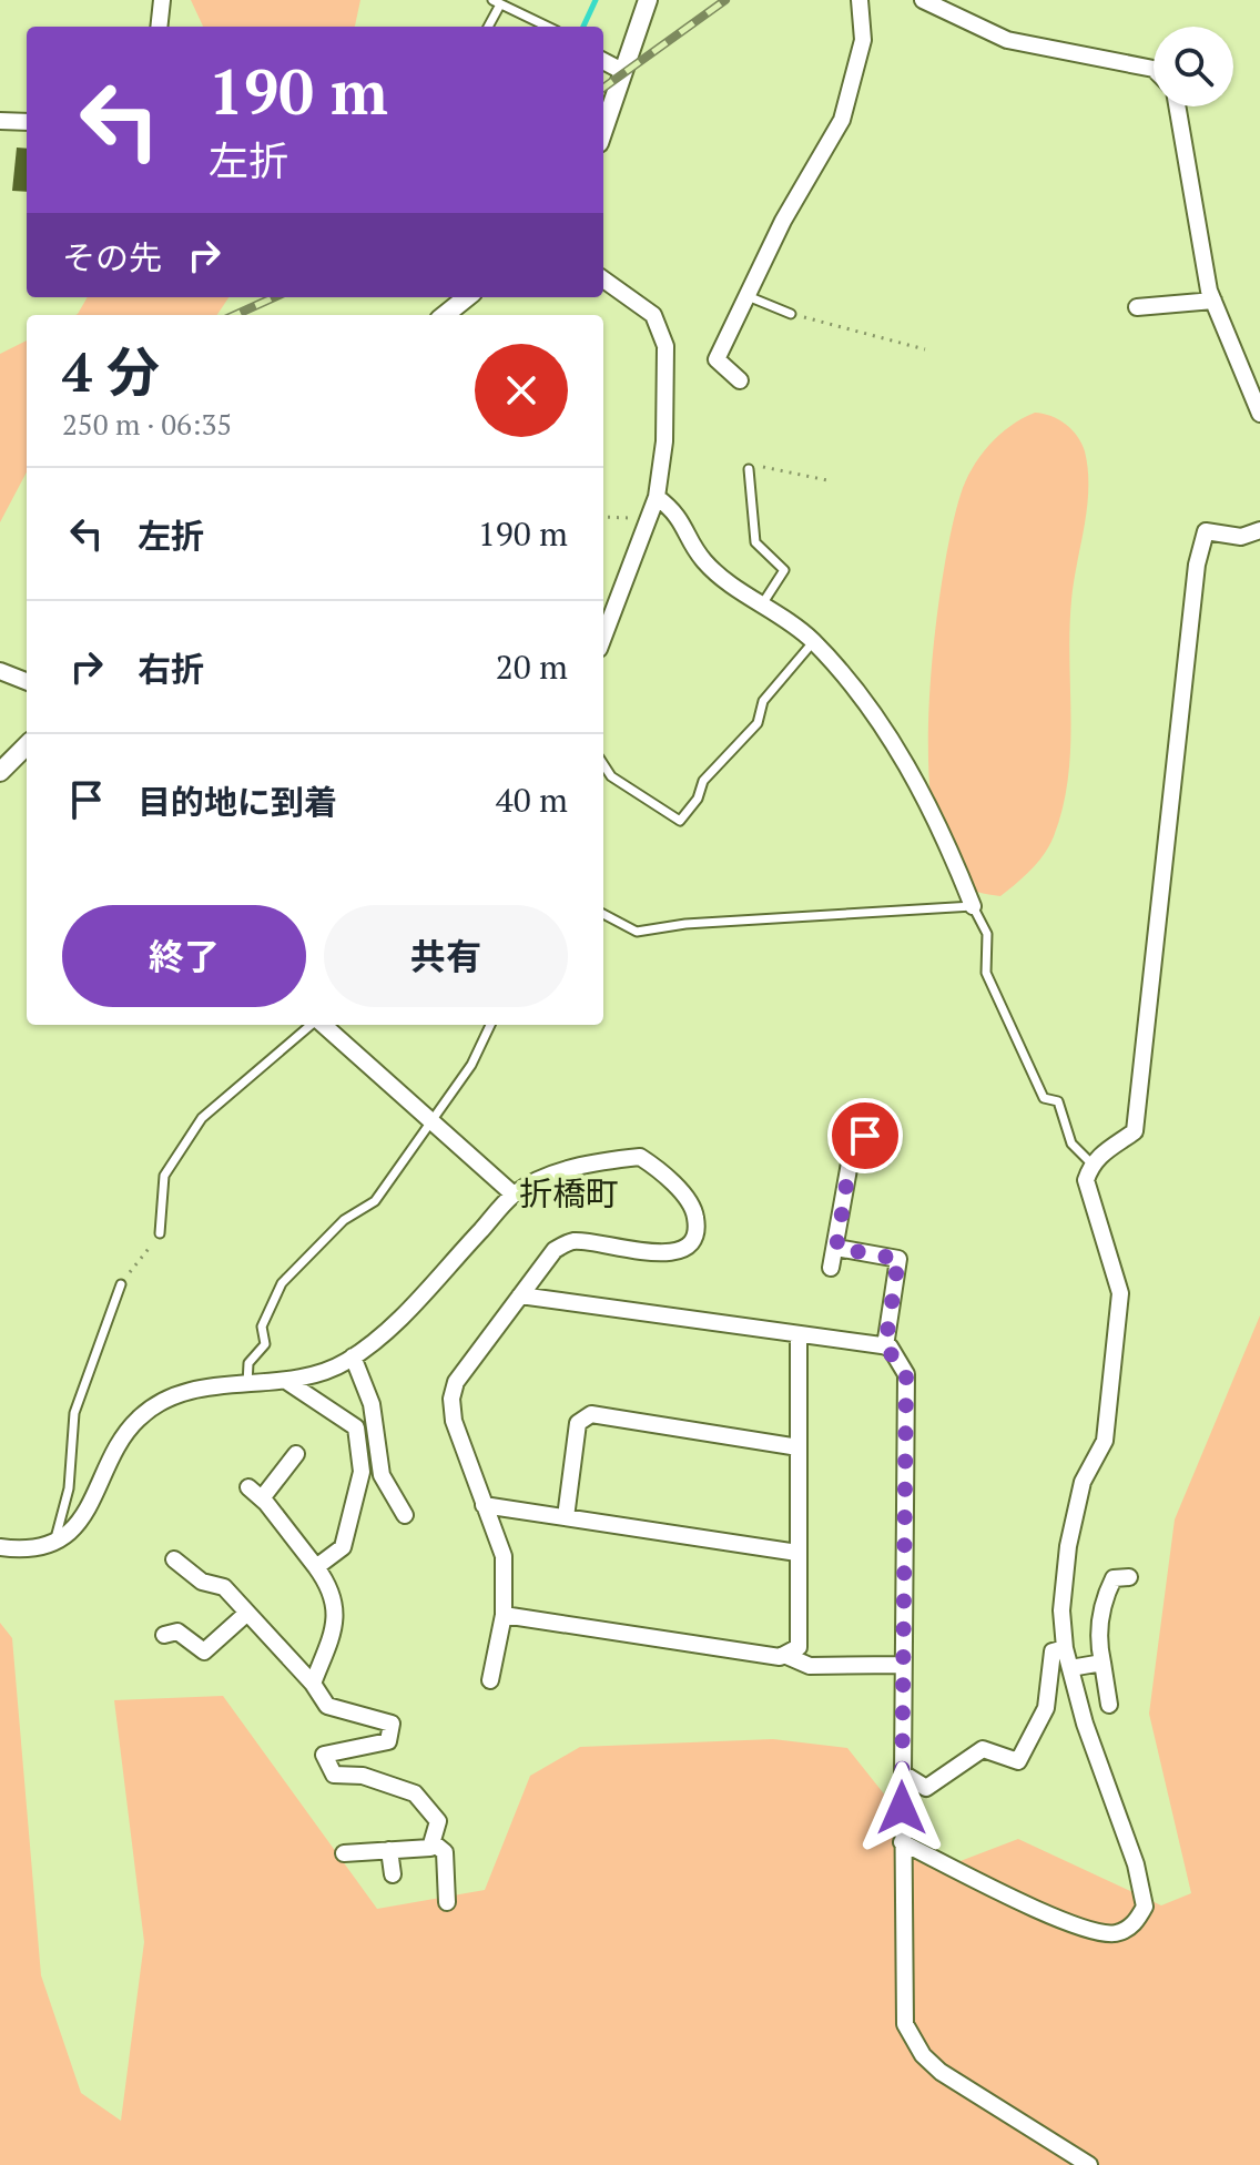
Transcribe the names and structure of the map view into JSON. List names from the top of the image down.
{
  "districts": ["折橋町"],
  "page": {
    "turn": ["190 m", "左折"],
    "then": "その先",
    "heading": ["4 分", "250 m · 06:35"],
    "list": [
      {
        "name": "左折",
        "value": "190 m"
      },
      {
        "name": "右折",
        "value": "20 m"
      },
      {
        "name": "目的地に到着",
        "value": "40 m"
      }
    ],
    "buttons": ["終了", "共有"]
  }
}
